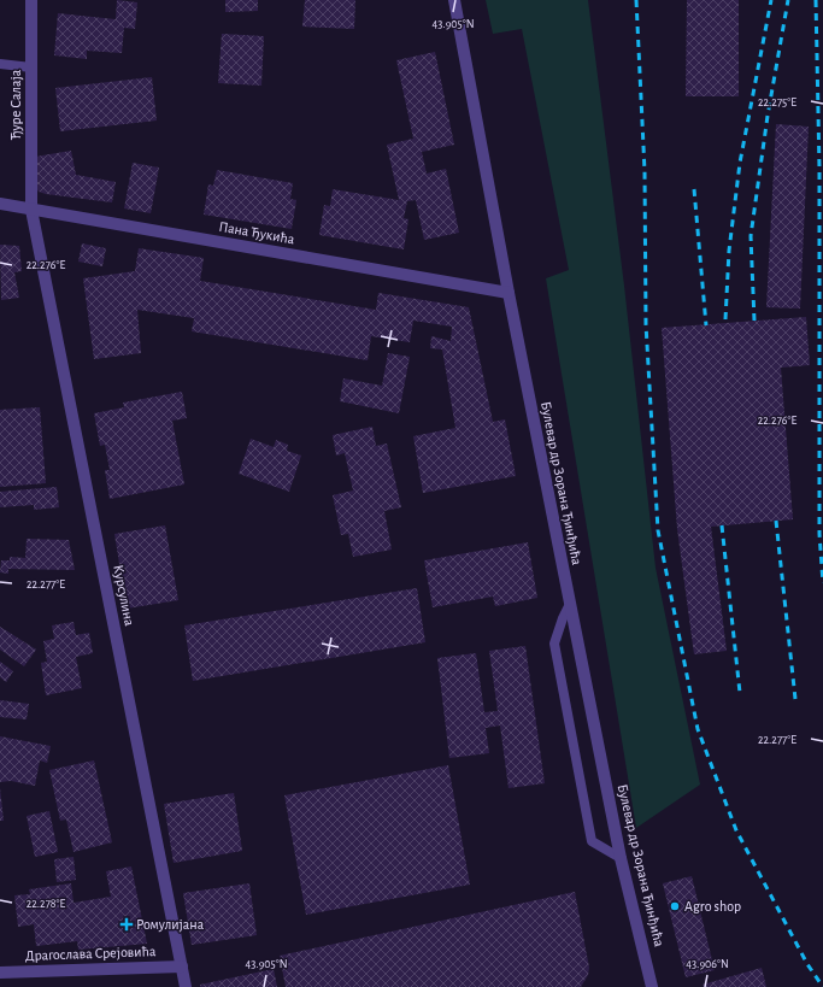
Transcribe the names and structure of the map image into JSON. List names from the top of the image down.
{
  "streets": {
    "street": [
      "Ђуре Салаја",
      "Пана Ђукића",
      "Булевар др Зорана Ђинђића",
      "Курсулина",
      "Драгослава Срејовића"
    ]
  },
  "crossings": [
    ["Ђуре Салаја", "Пана Ђукића"],
    ["Ђуре Салаја", "Курсулина"],
    ["Пана Ђукића", "Булевар др Зорана Ђинђића"],
    ["Пана Ђукића", "Курсулина"],
    ["Курсулина", "Драгослава Срејовића"]
  ],
  "places": {
    "other": ["Agro shop"],
    "health": ["Ромулијана"]
  },
  "coordinates": [
    "43.905°N",
    "22.275°E",
    "22.276°E",
    "22.277°E",
    "22.278°E",
    "43.906°N"
  ]
}
